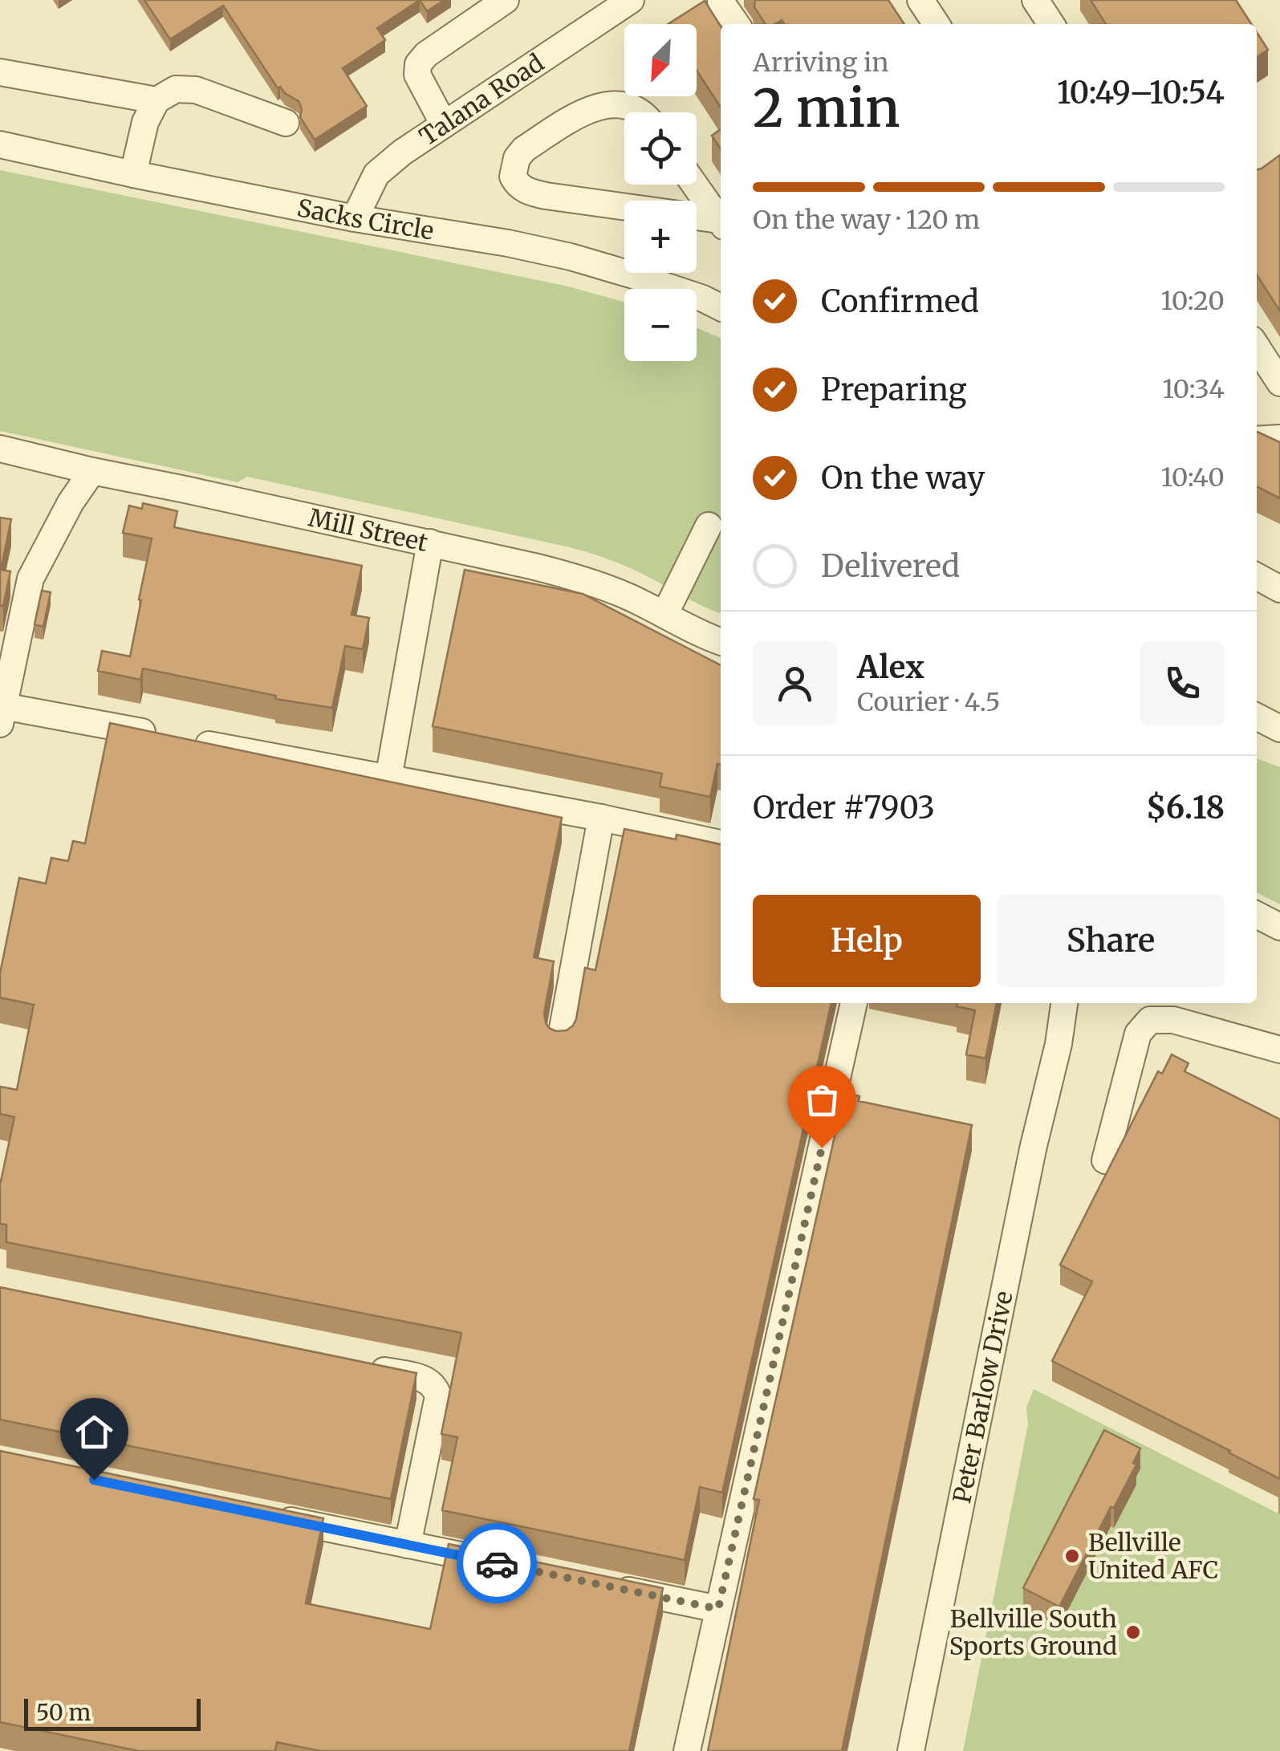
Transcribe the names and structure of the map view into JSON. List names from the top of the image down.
{
  "streets": {
    "street": [
      "Talana Road",
      "Sacks Circle",
      "Mill Street",
      "Peter Barlow Drive"
    ]
  },
  "crossings": [
    ["Talana Road", "Sacks Circle"]
  ],
  "places": ["Bellville United AFC", "Bellville South Sports Ground"],
  "scale_bar": "50 m",
  "north": "bottom left",
  "page": {
    "map_buttons": ["+", "−"],
    "heading": ["2 min", "Arriving in", "10:49–10:54"],
    "panel": [
      "Alex",
      "Courier · 4.5",
      "Order #7903",
      "$6.18"
    ],
    "bar": "On the way · 120 m",
    "list": [
      ["Confirmed", "10:20"],
      ["Preparing", "10:34"],
      ["On the way", "10:40"],
      "Delivered"
    ],
    "buttons": ["Help", "Share"],
    "scale": "50 m"
  }
}
